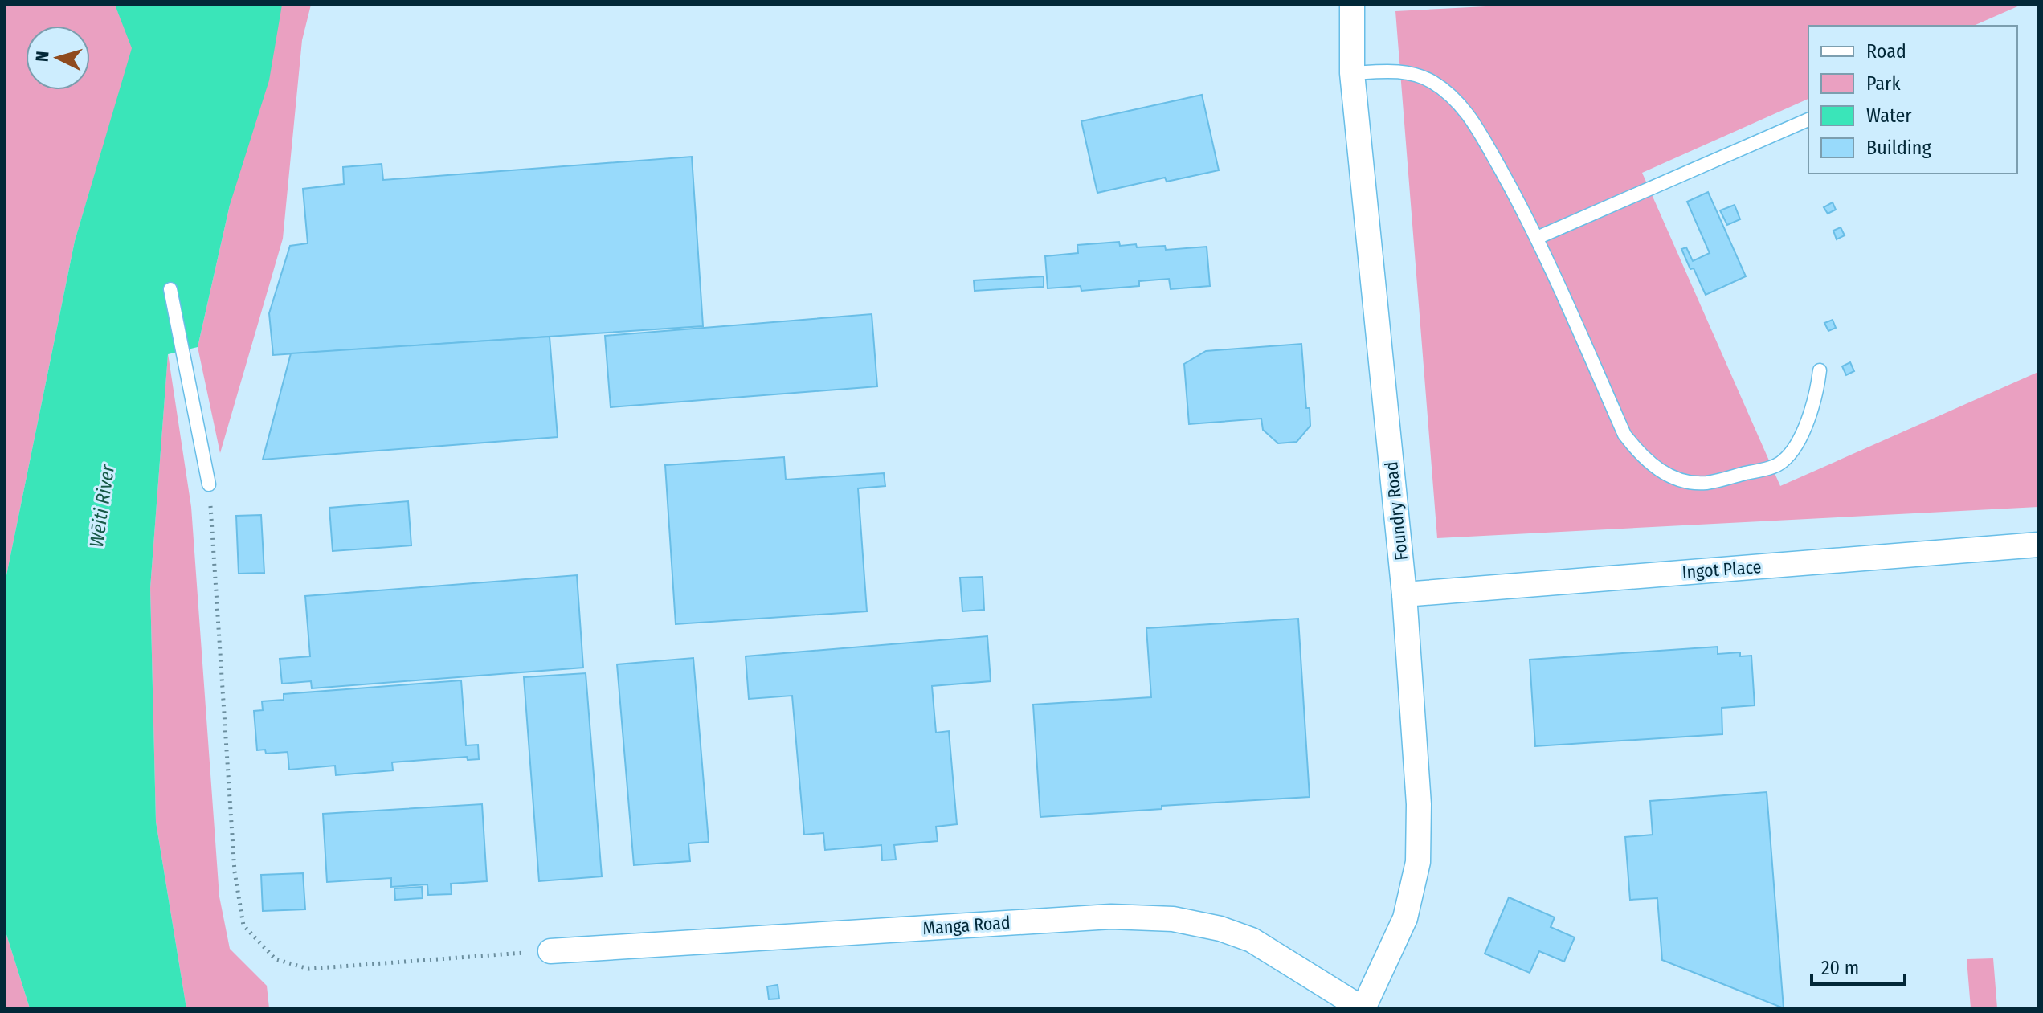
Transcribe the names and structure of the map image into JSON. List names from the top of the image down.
{
  "streets": {
    "street": ["Foundry Road", "Ingot Place", "Manga Road"]
  },
  "crossings": [
    ["Foundry Road", "Ingot Place"],
    ["Foundry Road", "Manga Road"]
  ],
  "water": ["Wēiti River"],
  "legend": [
    "Road",
    "Park",
    "Water",
    "Building"
  ],
  "scale_bar": "20 m",
  "north": "left"
}
